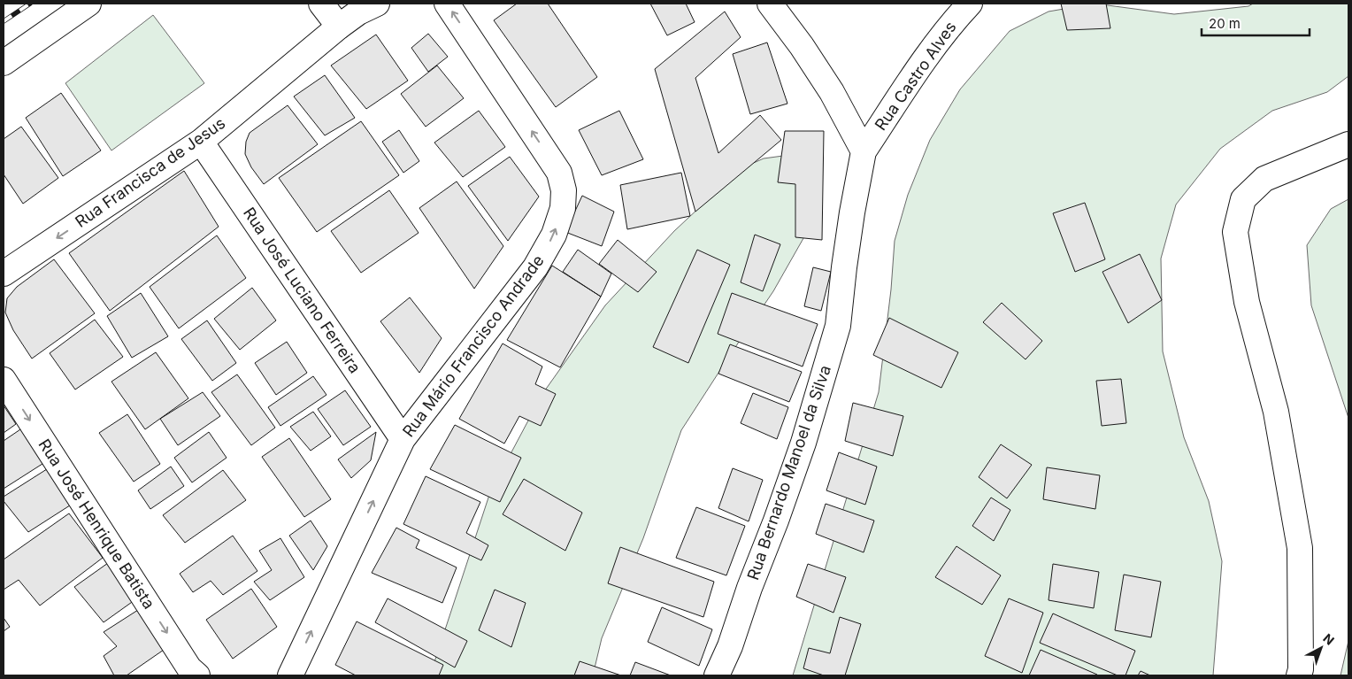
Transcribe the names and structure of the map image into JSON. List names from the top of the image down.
{
  "streets": {
    "street": [
      "Rua Castro Alves",
      "Rua Francisca de Jesus",
      "Rua José Luciano Ferreira",
      "Rua Mário Francisco Andrade",
      "Rua Bernardo Manoel da Silva",
      "Rua José Henrique Batista"
    ]
  },
  "crossings": [
    ["Rua Castro Alves", "Rua Bernardo Manoel da Silva"],
    ["Rua Francisca de Jesus", "Rua José Luciano Ferreira"],
    ["Rua José Luciano Ferreira", "Rua Mário Francisco Andrade"]
  ],
  "one_way": ["Rua Mário Francisco Andrade", "Rua José Henrique Batista"],
  "scale_bar": "20 m",
  "north": "top right"
}
